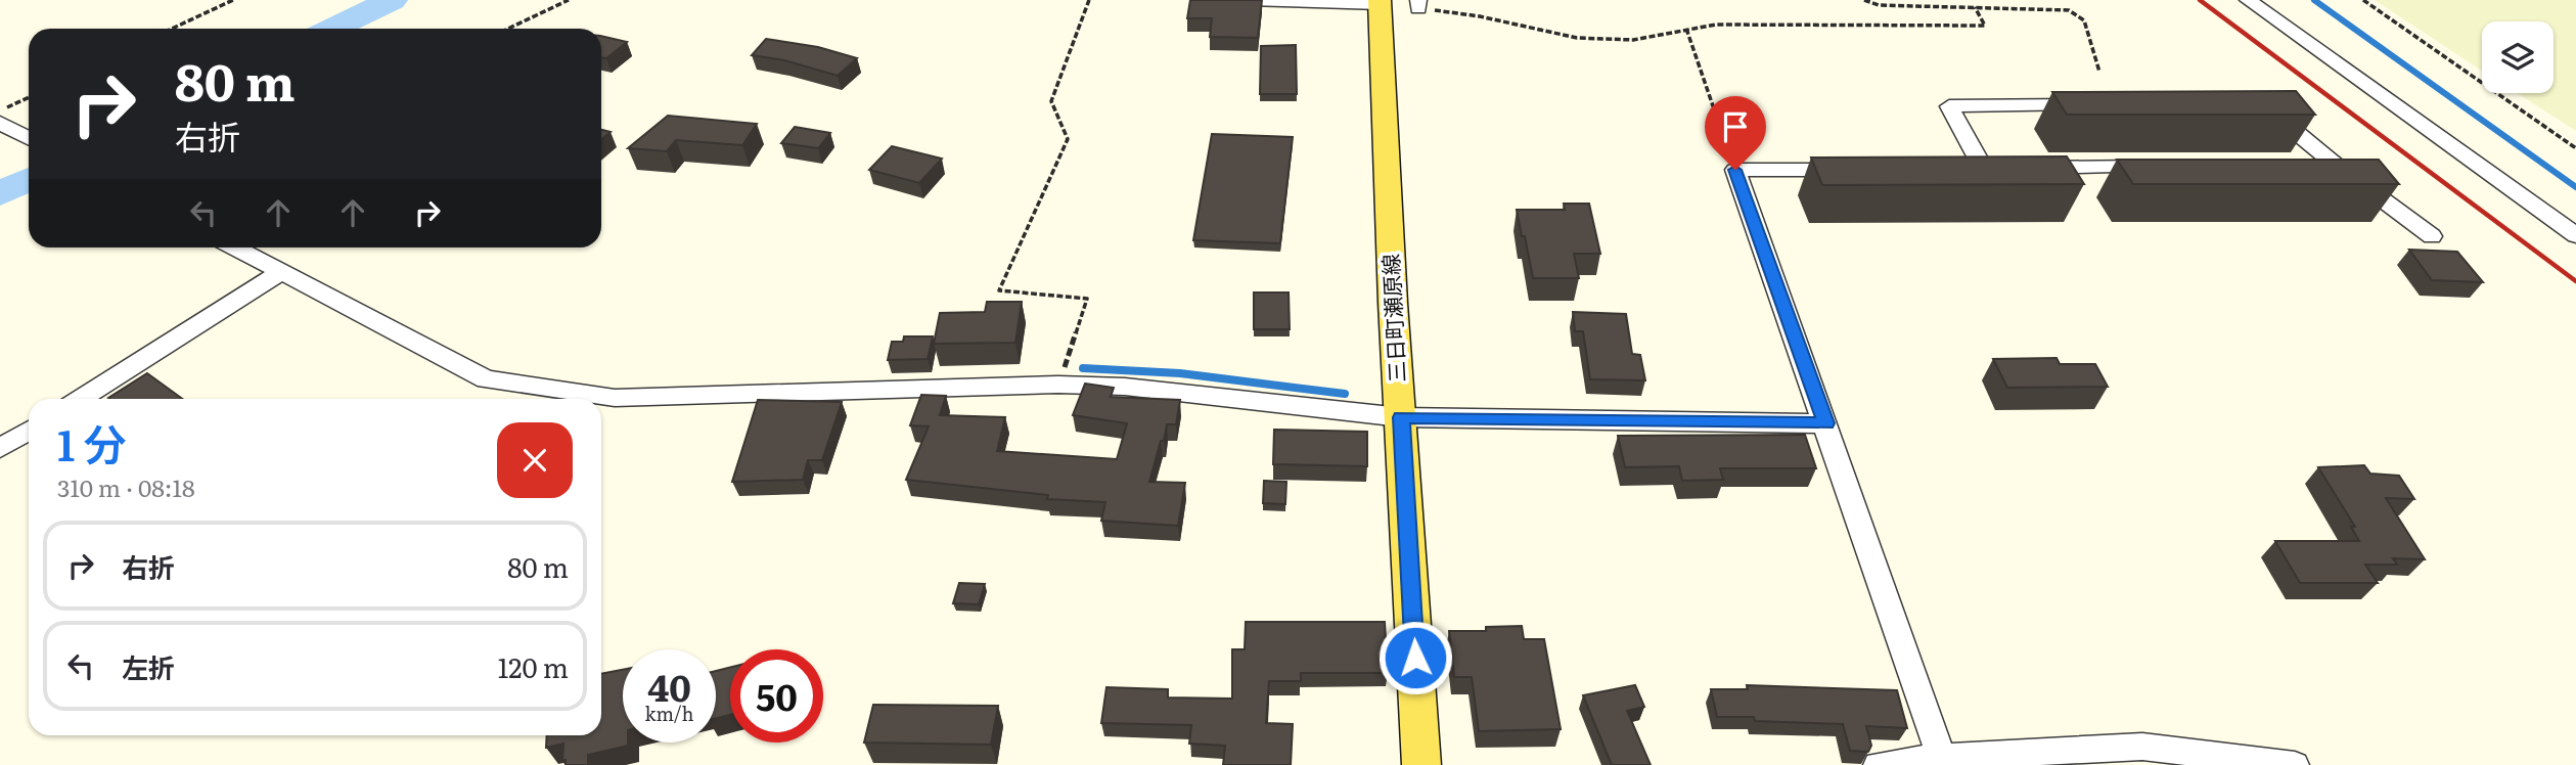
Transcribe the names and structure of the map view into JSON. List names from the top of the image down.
{
  "streets": {
    "main road": ["三日町瀬原線"]
  },
  "page": {
    "turn": ["80 m", "右折"],
    "heading": ["1 分", "310 m · 08:18"],
    "list": [
      {
        "name": "右折",
        "value": "80 m"
      },
      {
        "name": "左折",
        "value": "120 m"
      }
    ],
    "speed": "40 km/h",
    "limit": "50"
  }
}
